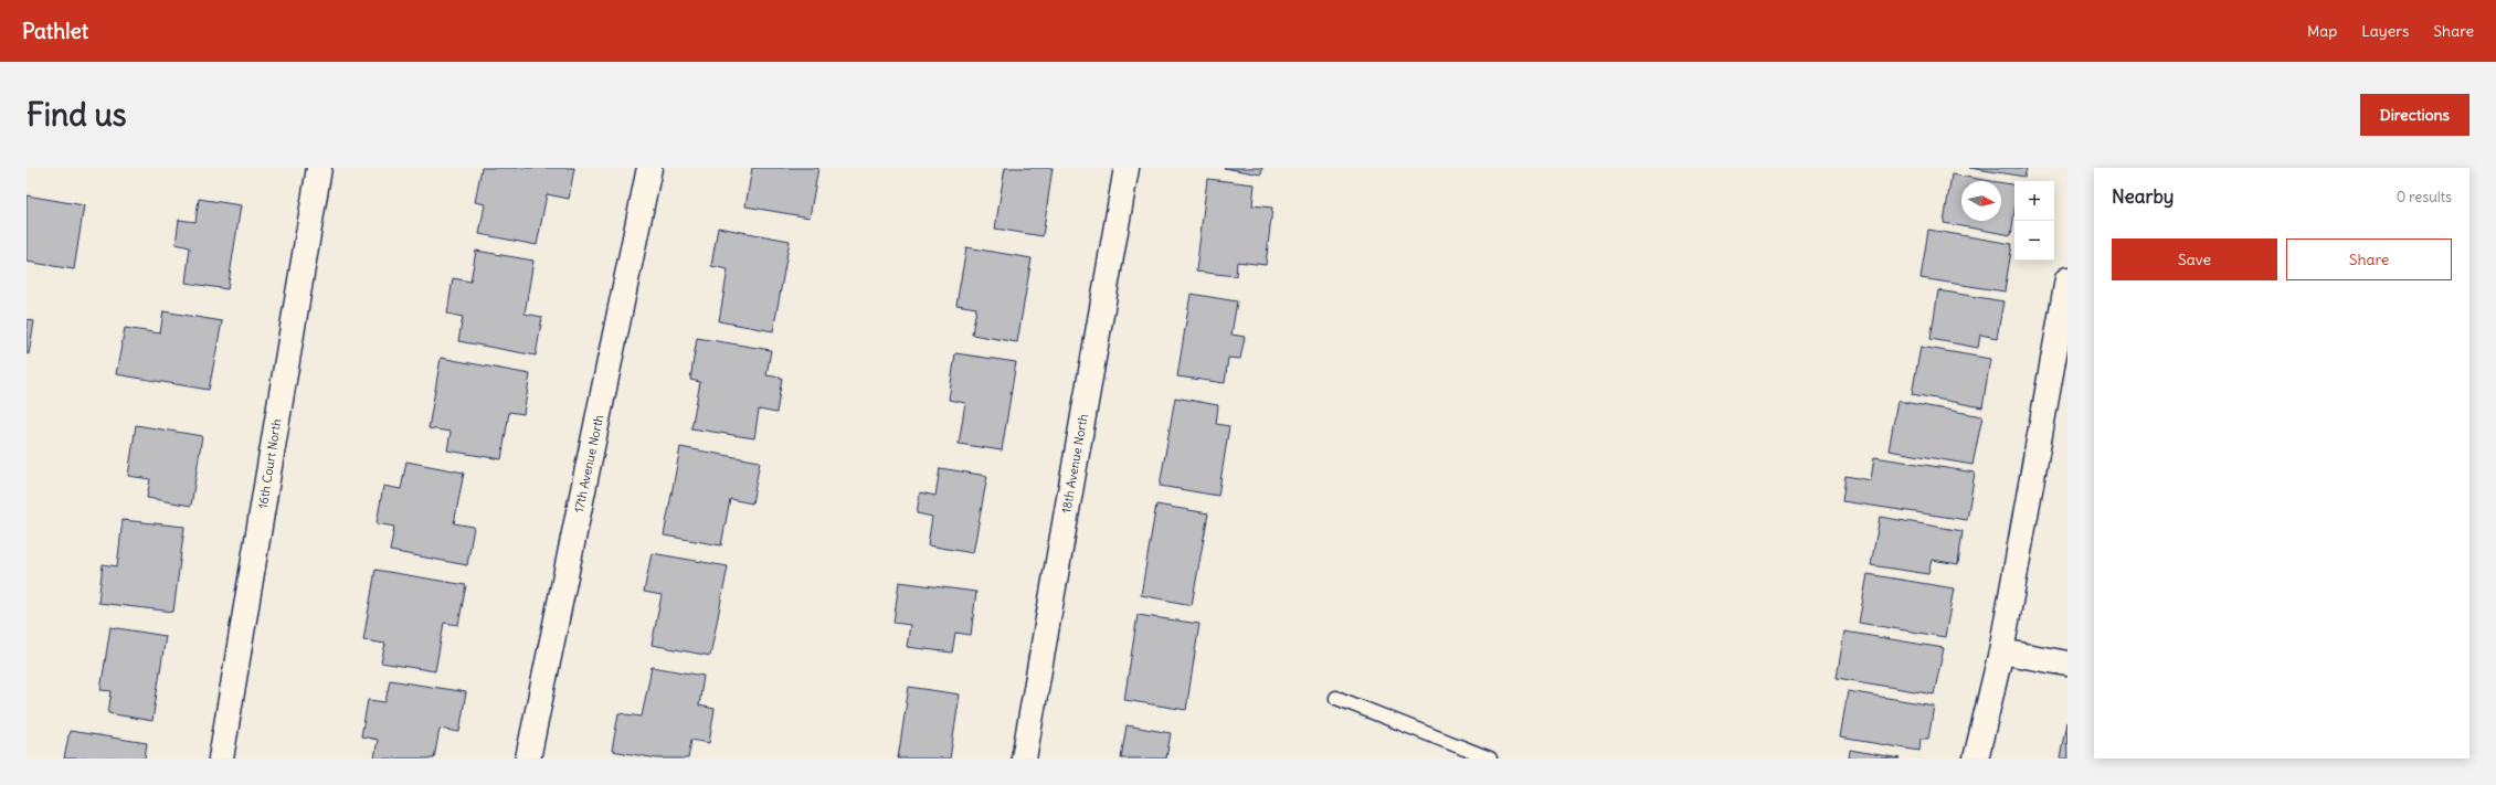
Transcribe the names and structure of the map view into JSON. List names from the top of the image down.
{
  "streets": {
    "street": ["16th Court North", "17th Avenue North", "18th Avenue North"]
  },
  "north": "right",
  "page": {
    "header": "Pathlet",
    "nav": ["Map", "Layers", "Share"],
    "buttons": [
      "Directions",
      ["Save", "Share"]
    ],
    "title": "Find us",
    "heading": ["Nearby", "0 results"],
    "map_buttons": ["+", "−"]
  }
}
